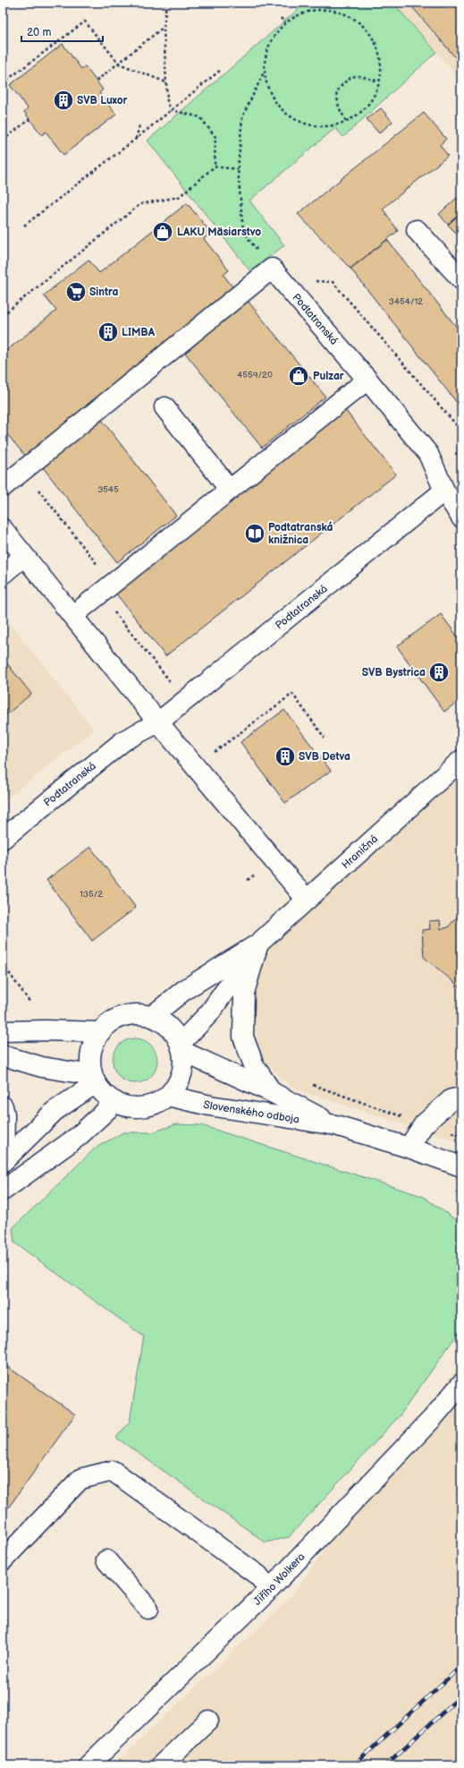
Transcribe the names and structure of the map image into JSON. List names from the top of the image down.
{
  "streets": {
    "street": [
      "Podtatranská",
      "Hraničná",
      "Slovenského odboja",
      "Jiřího Wolkera"
    ]
  },
  "crossings": [
    ["Hraničná", "Slovenského odboja"]
  ],
  "places": {
    "building": [
      "SVB Luxor",
      "LIMBA",
      "SVB Bystrica",
      "SVB Detva"
    ],
    "shop": ["LAKU Mäsiarstvo", "Pulzar"],
    "supermarket": ["Sintra"],
    "library": ["Podtatranská knižnica"]
  },
  "house_numbers": [
    "3454/12",
    "4559/20",
    "3545",
    "135/2"
  ],
  "scale_bar": "20 m"
}
